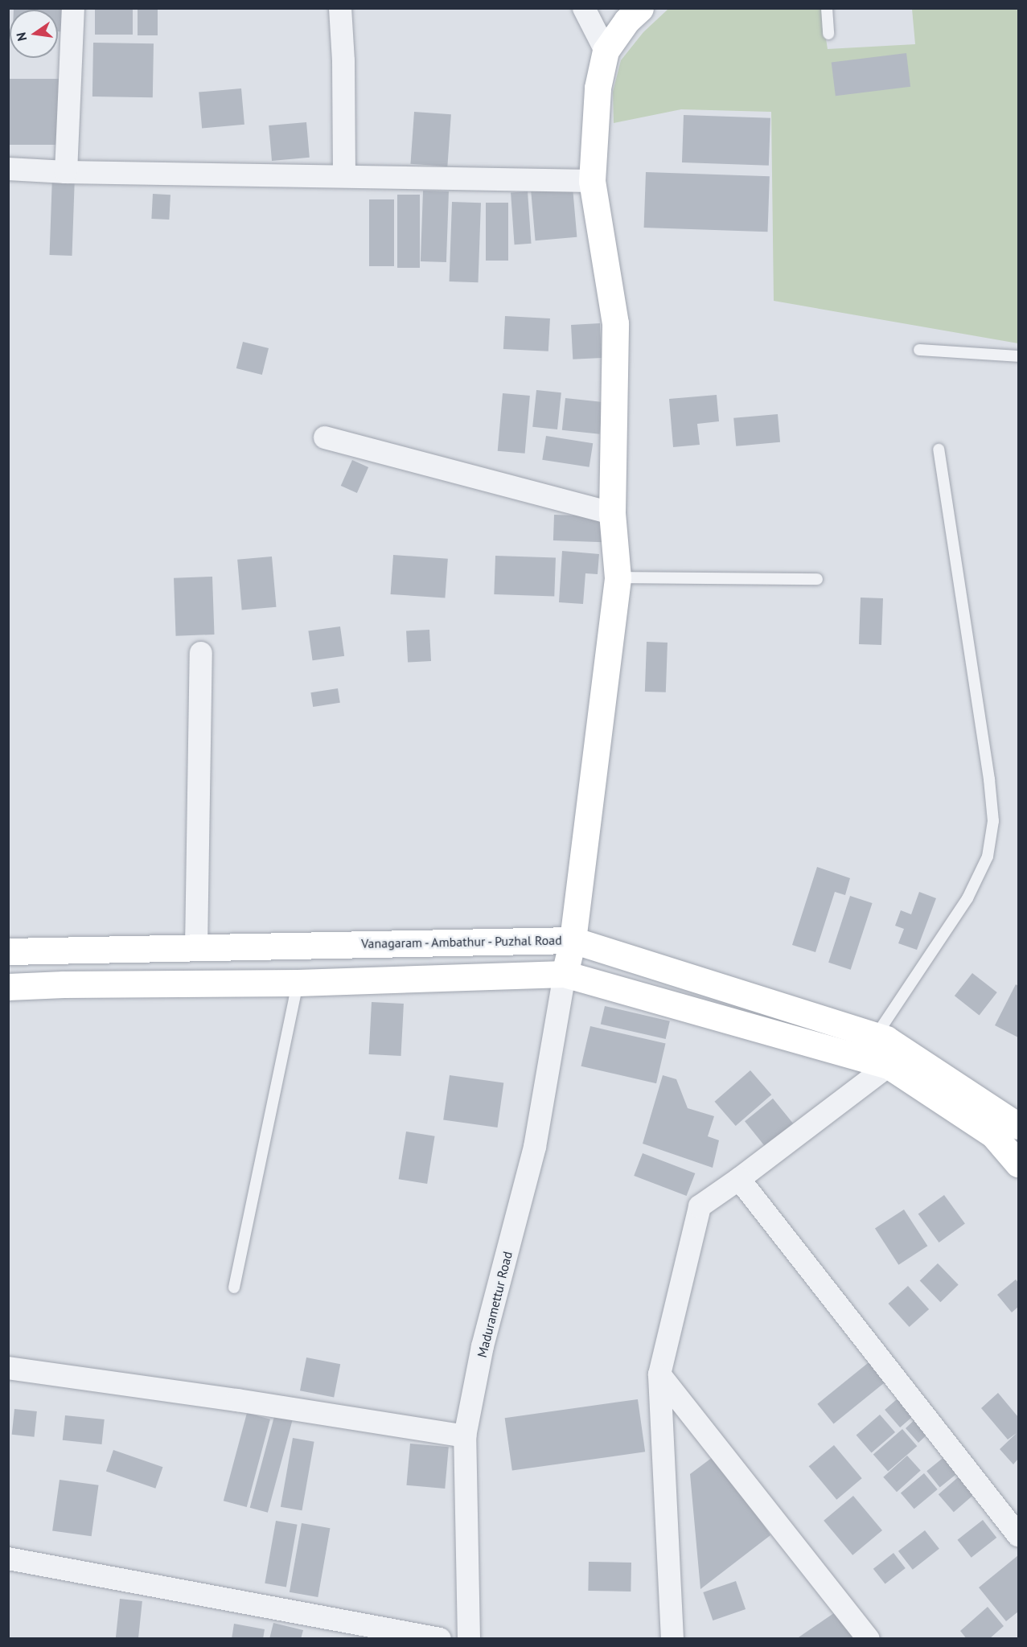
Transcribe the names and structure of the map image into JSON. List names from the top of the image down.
{
  "streets": {
    "main road": ["Vanagaram - Ambathur - Puzhal Road"],
    "street": ["Maduramettur Road"]
  },
  "north": "left"
}
